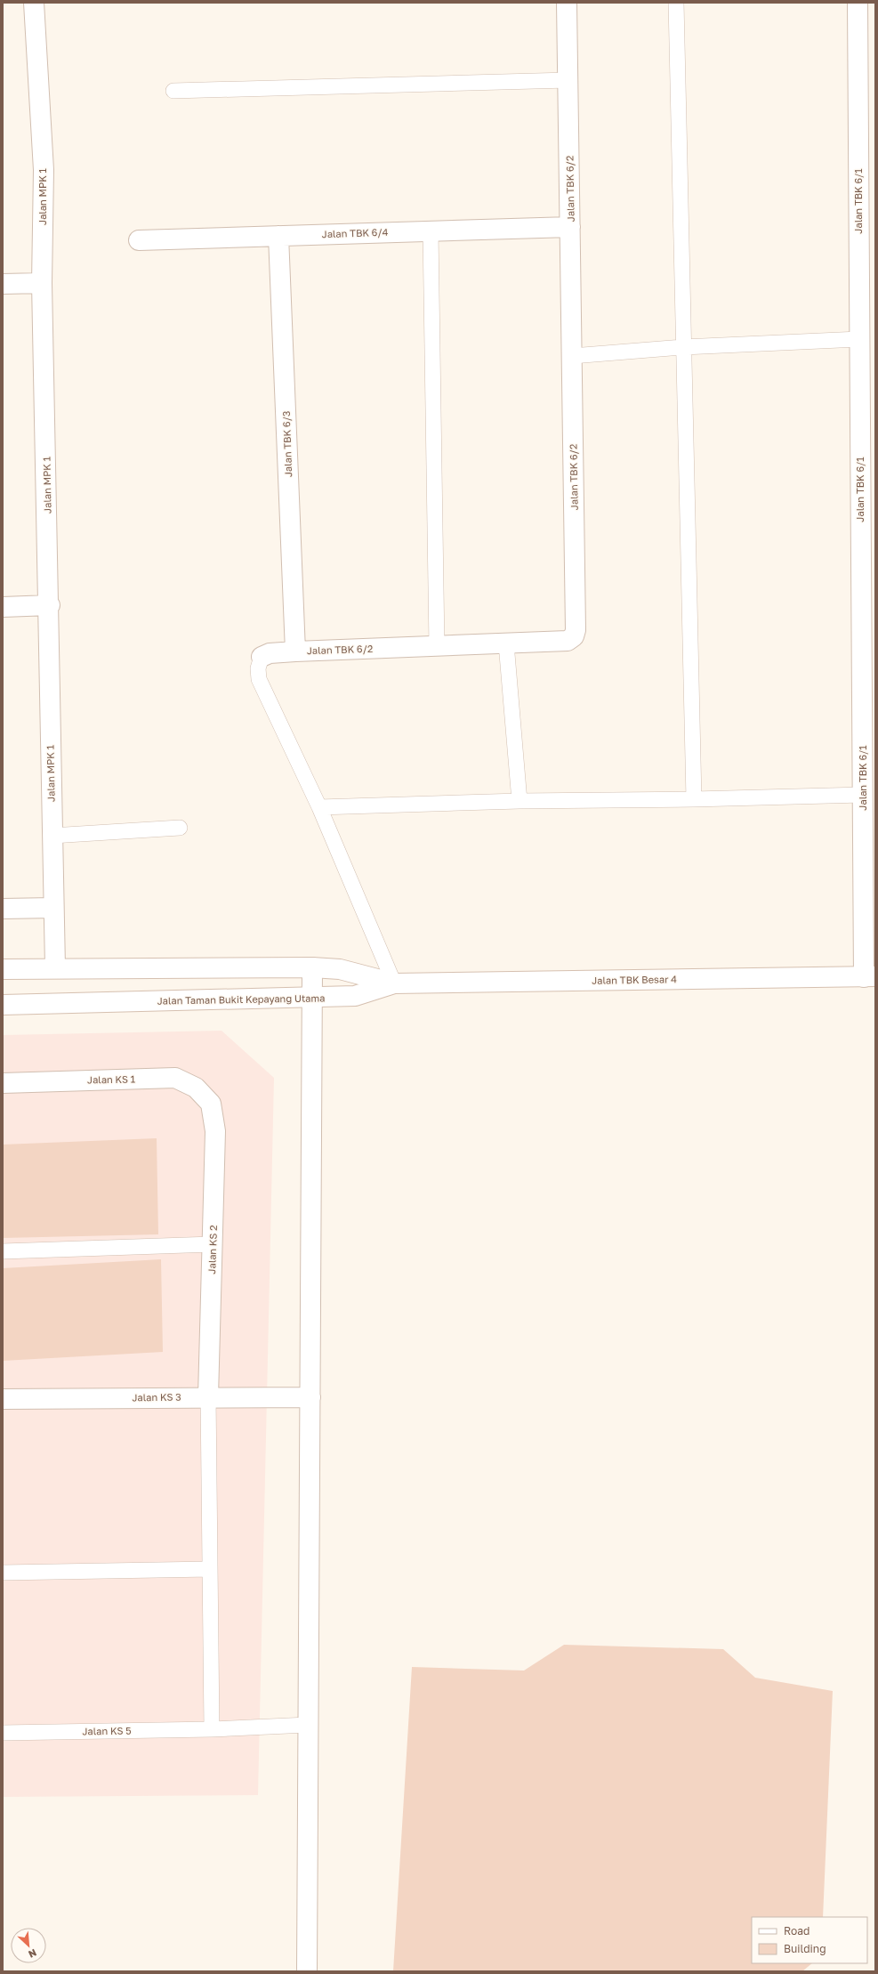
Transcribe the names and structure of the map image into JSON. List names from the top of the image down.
{
  "streets": {
    "street": [
      "Jalan TBK 6/2",
      "Jalan MPK 1",
      "Jalan TBK 6/1",
      "Jalan TBK 6/4",
      "Jalan TBK 6/3",
      "Jalan TBK Besar 4",
      "Jalan Taman Bukit Kepayang Utama",
      "Jalan KS 1",
      "Jalan KS 2",
      "Jalan KS 3"
    ],
    "lane": ["Jalan KS 5"]
  },
  "crossings": [
    ["Jalan TBK 6/2", "Jalan TBK 6/4"],
    ["Jalan TBK 6/2", "Jalan TBK 6/3"],
    ["Jalan TBK 6/1", "Jalan TBK Besar 4"],
    ["Jalan TBK 6/4", "Jalan TBK 6/3"],
    ["Jalan TBK Besar 4", "Jalan Taman Bukit Kepayang Utama"],
    ["Jalan KS 1", "Jalan KS 2"],
    ["Jalan KS 2", "Jalan KS 3"]
  ],
  "legend": ["Road", "Building"],
  "north": "bottom right"
}
